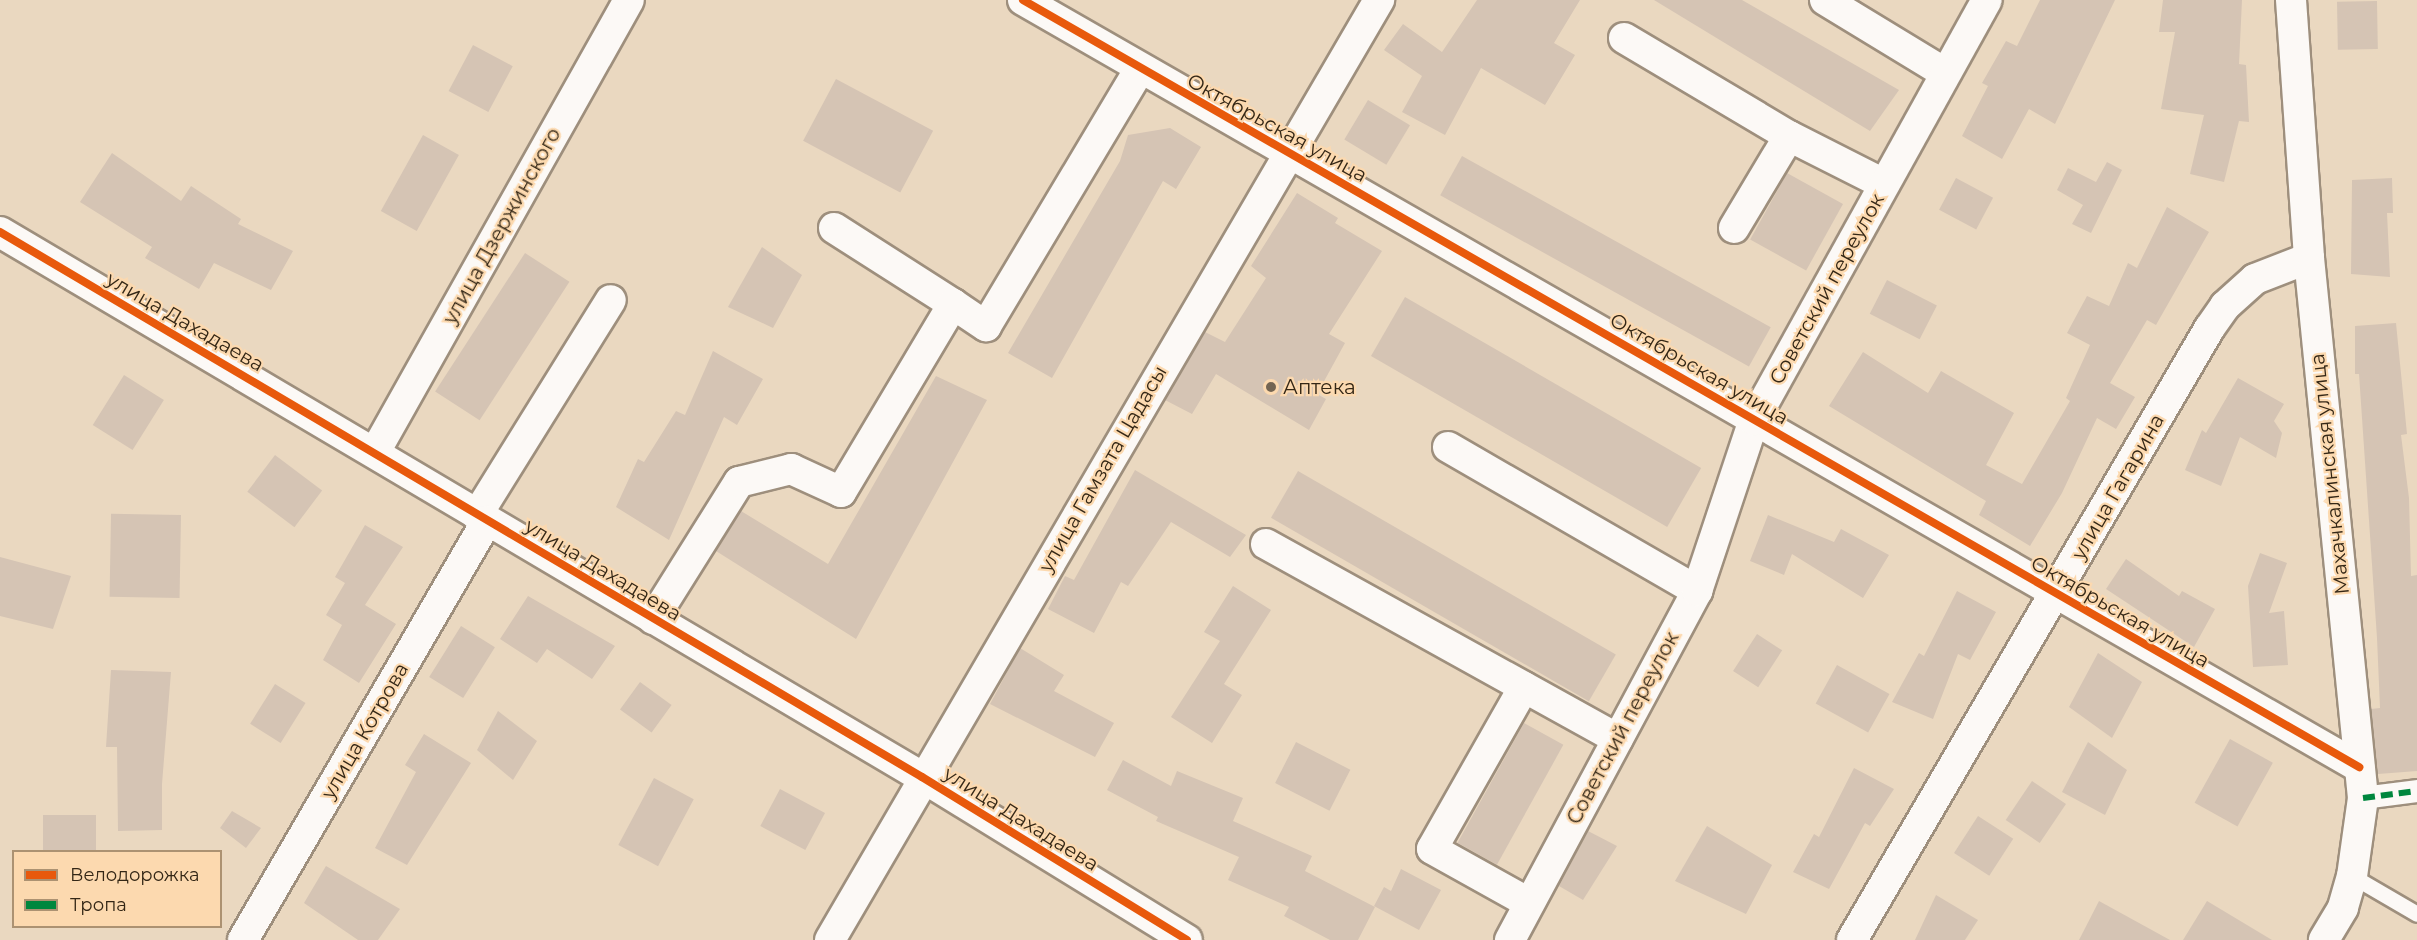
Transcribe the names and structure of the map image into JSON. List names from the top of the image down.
{
  "streets": {
    "street": [
      "Октябрьская улица",
      "улица Дзержинского",
      "Советский переулок",
      "улица Дахадаева",
      "улица Гамзата Цадасы",
      "Махачкалинская улица",
      "улица Гагарина",
      "улица Котрова"
    ]
  },
  "crossings": [
    ["Октябрьская улица", "Советский переулок"],
    ["Октябрьская улица", "улица Гамзата Цадасы"],
    ["Октябрьская улица", "Махачкалинская улица"],
    ["Октябрьская улица", "улица Гагарина"],
    ["улица Дзержинского", "улица Дахадаева"],
    ["улица Дахадаева", "улица Гамзата Цадасы"],
    ["улица Дахадаева", "улица Котрова"],
    ["Махачкалинская улица", "улица Гагарина"]
  ],
  "places": ["Аптека"],
  "legend": ["Велодорожка", "Тропа"]
}
